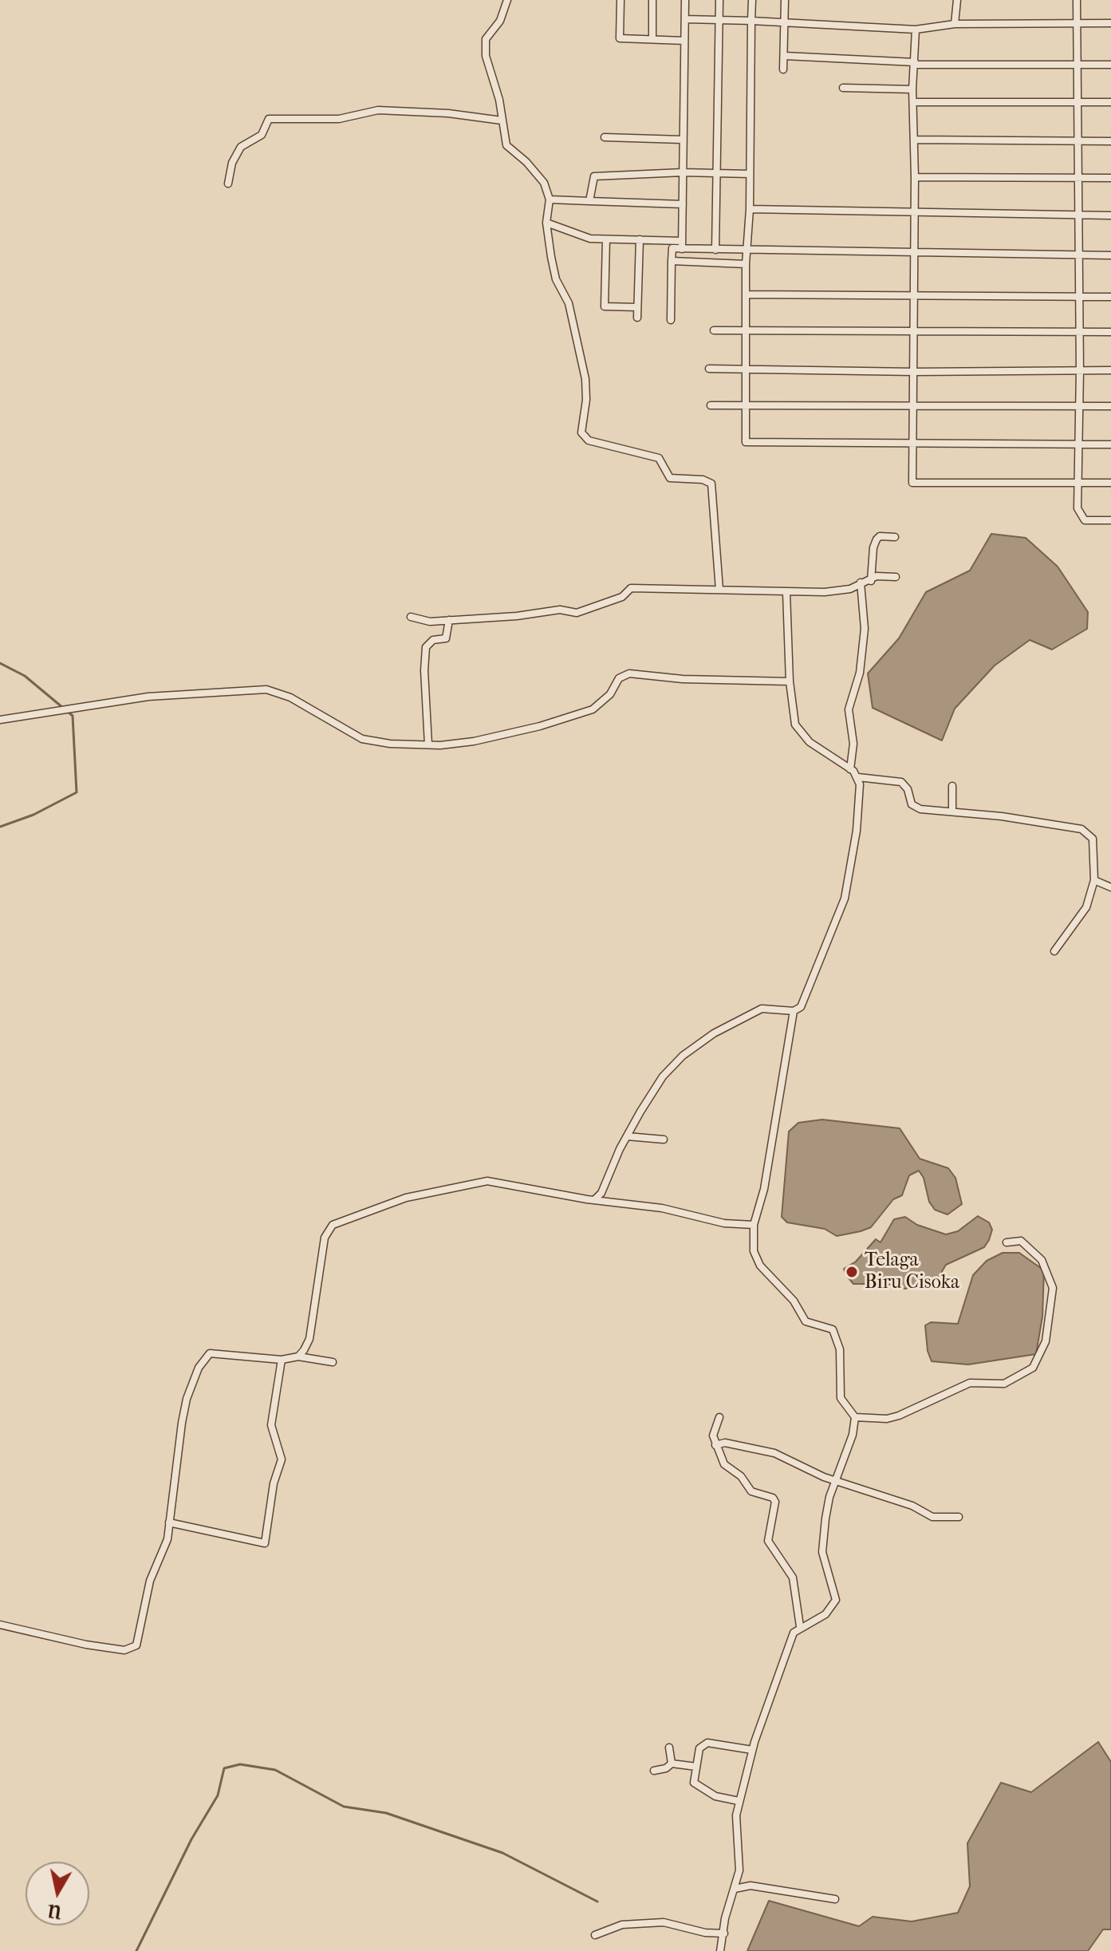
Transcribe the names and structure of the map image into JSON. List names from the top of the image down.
{
  "places": ["Telaga Biru Cisoka"],
  "north": "bottom"
}
